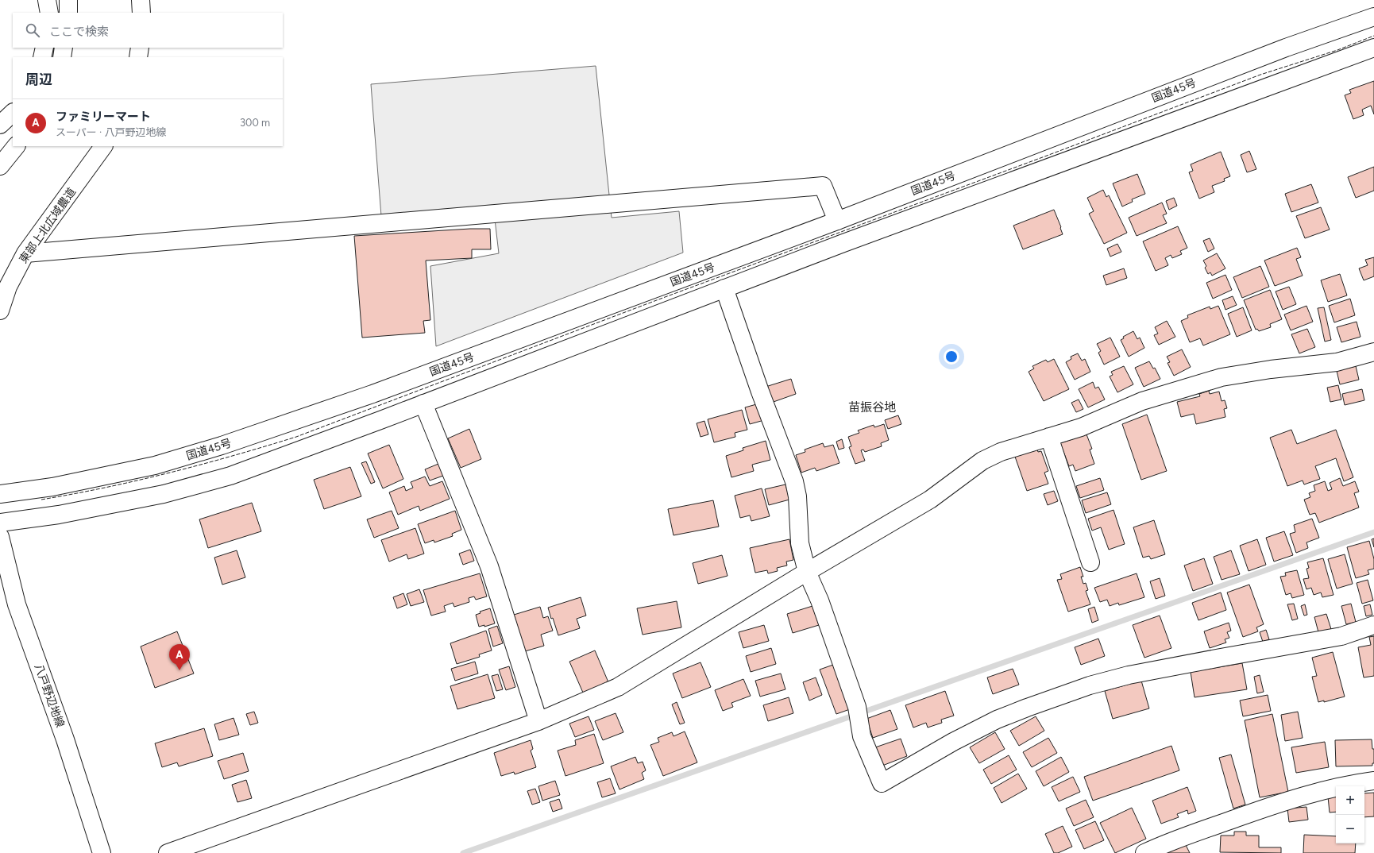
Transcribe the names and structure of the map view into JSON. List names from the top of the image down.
{
  "streets": {
    "main road": ["国道45号", "東部上北広域農道", "八戸野辺地線"]
  },
  "districts": ["苗振谷地"],
  "page": {
    "search": "ここで検索",
    "heading": "周辺",
    "list": [
      {
        "mark": "A",
        "name": "ファミリーマート",
        "note": "スーパー · 八戸野辺地線",
        "value": "300 m"
      }
    ],
    "pins": "A",
    "map_buttons": ["+", "−"]
  }
}
